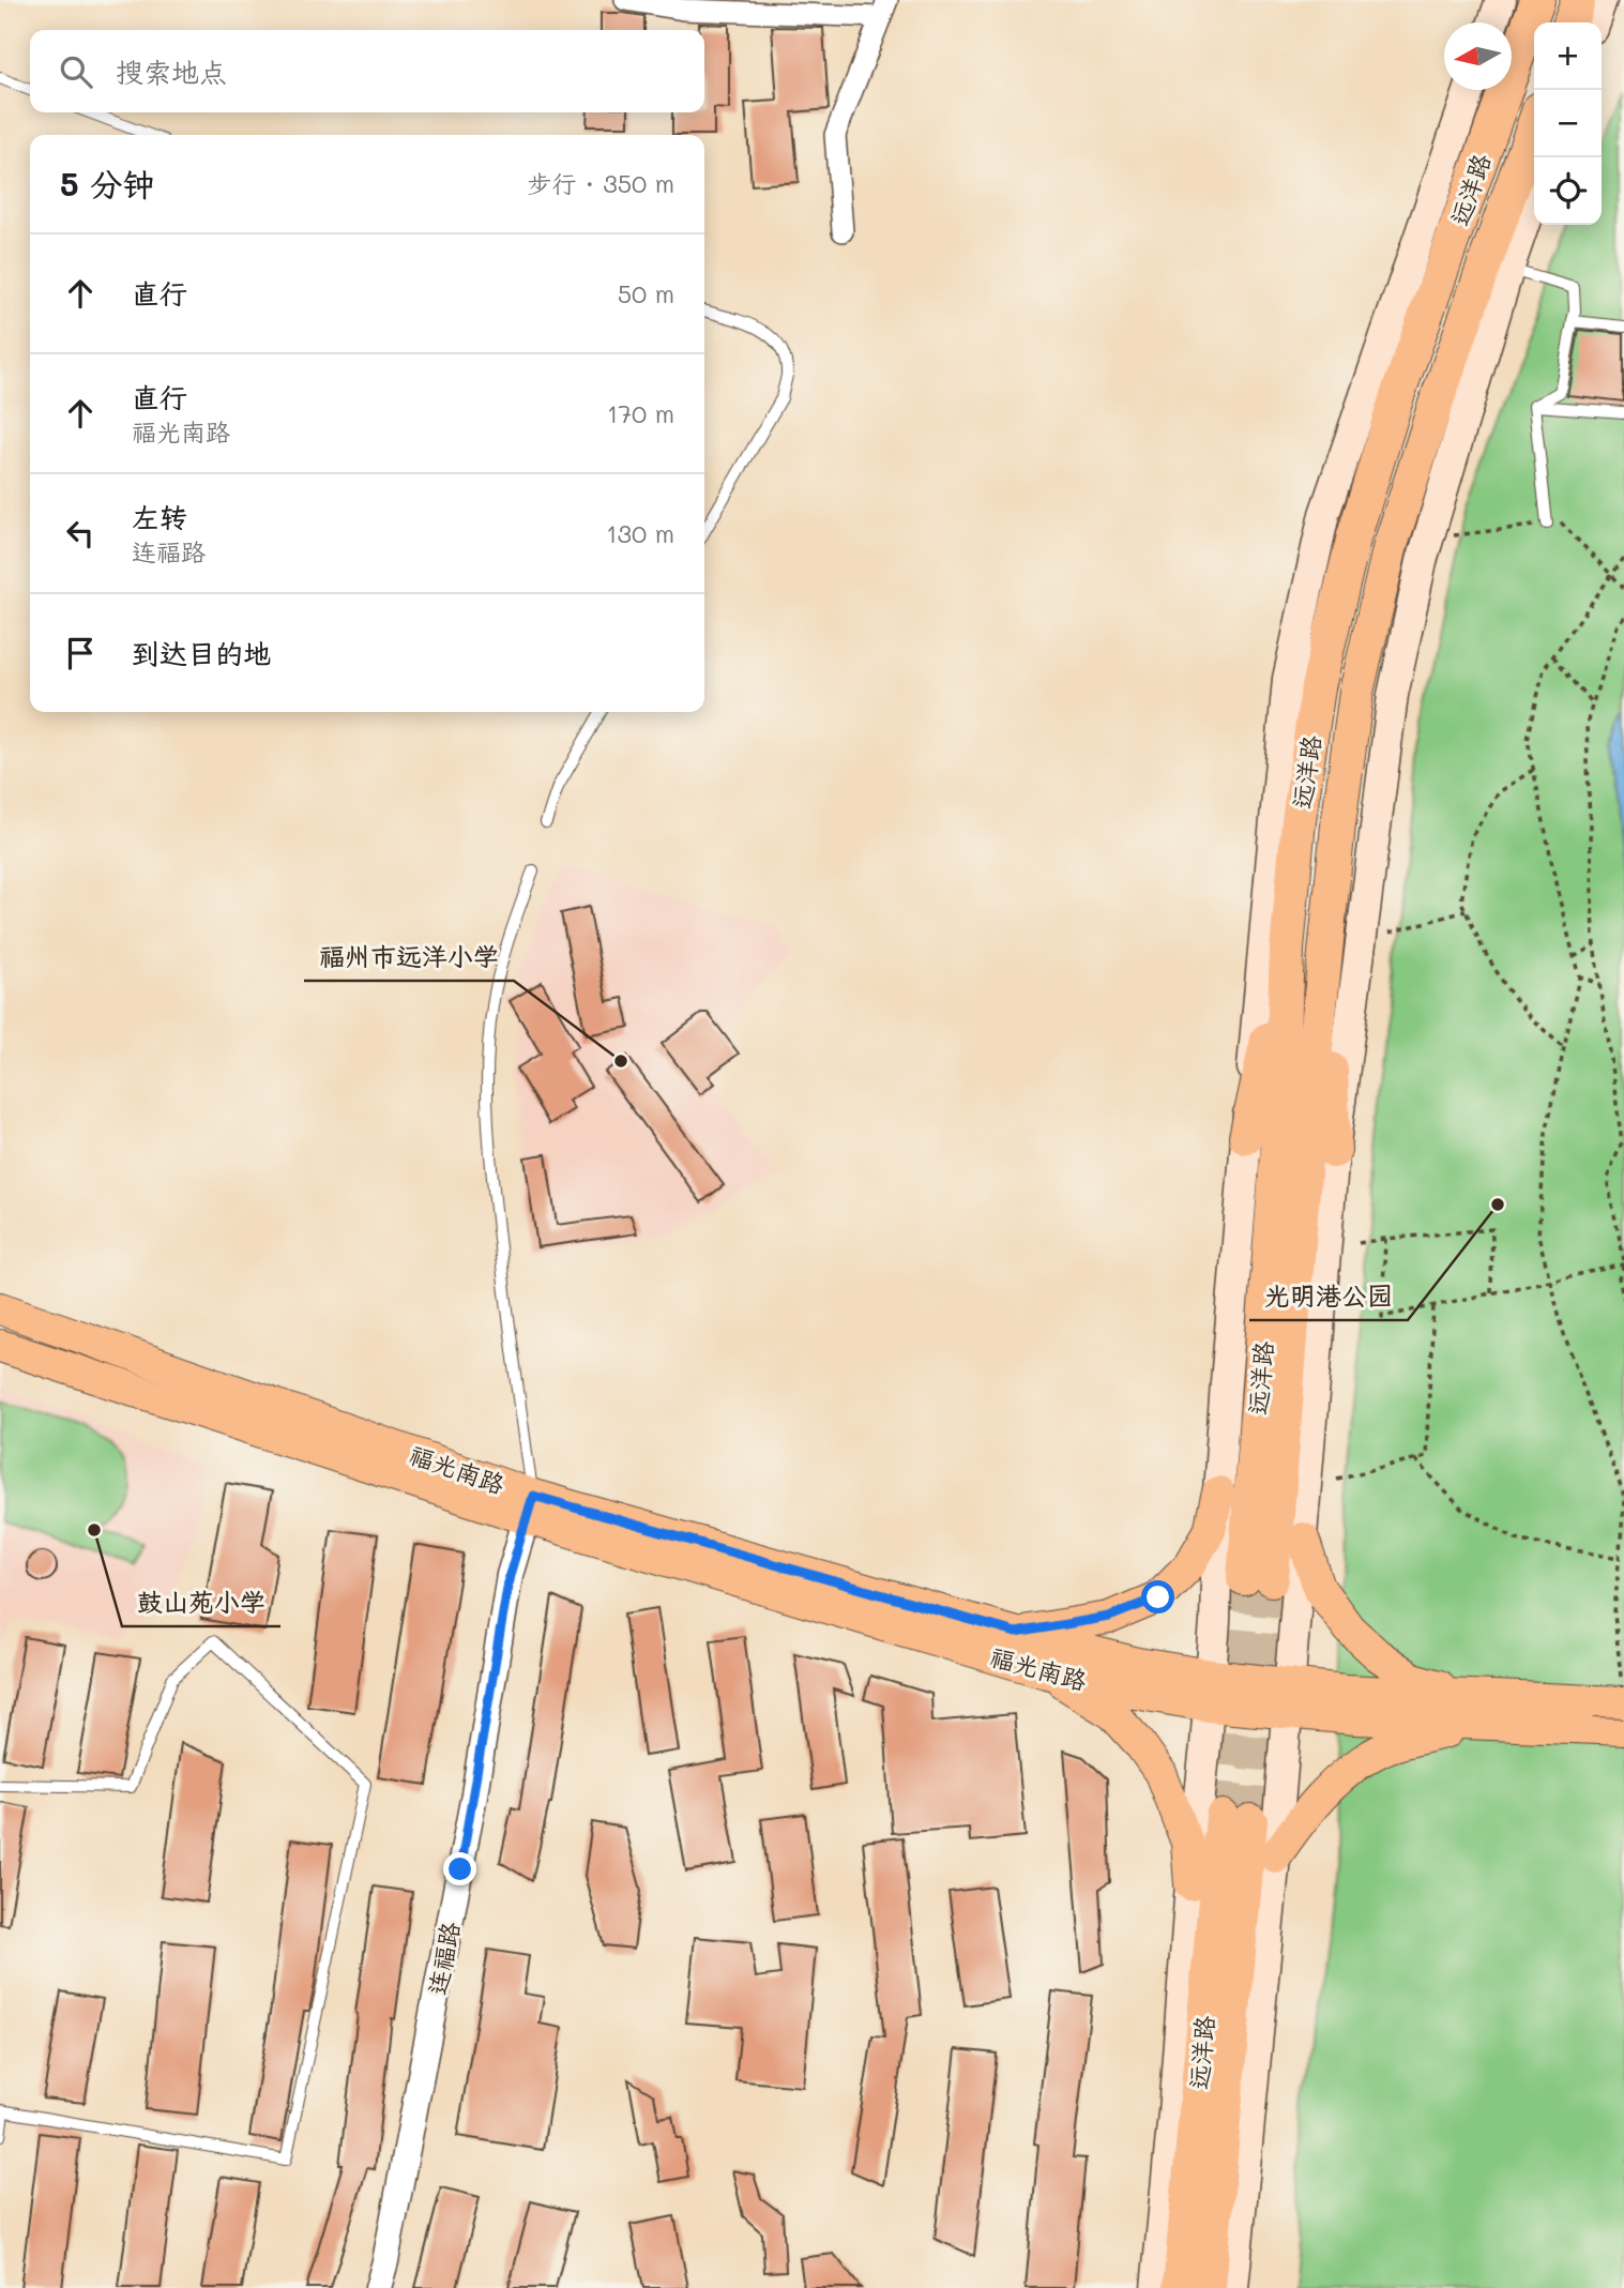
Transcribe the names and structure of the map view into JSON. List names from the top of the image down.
{
  "streets": {
    "highway": ["远洋路"],
    "main road": ["福光南路"],
    "street": ["连福路"]
  },
  "crossings": [
    ["福光南路", "连福路"]
  ],
  "places": ["福州市远洋小学", "光明港公园", "鼓山苑小学"],
  "north": "left",
  "page": {
    "map_buttons": ["+", "−"],
    "search": "搜索地点",
    "heading": ["5 分钟", "步行 · 350 m"],
    "list": [
      ["直行", "50 m"],
      ["直行", "福光南路", "170 m"],
      ["左转", "连福路", "130 m"],
      "到达目的地"
    ]
  }
}
